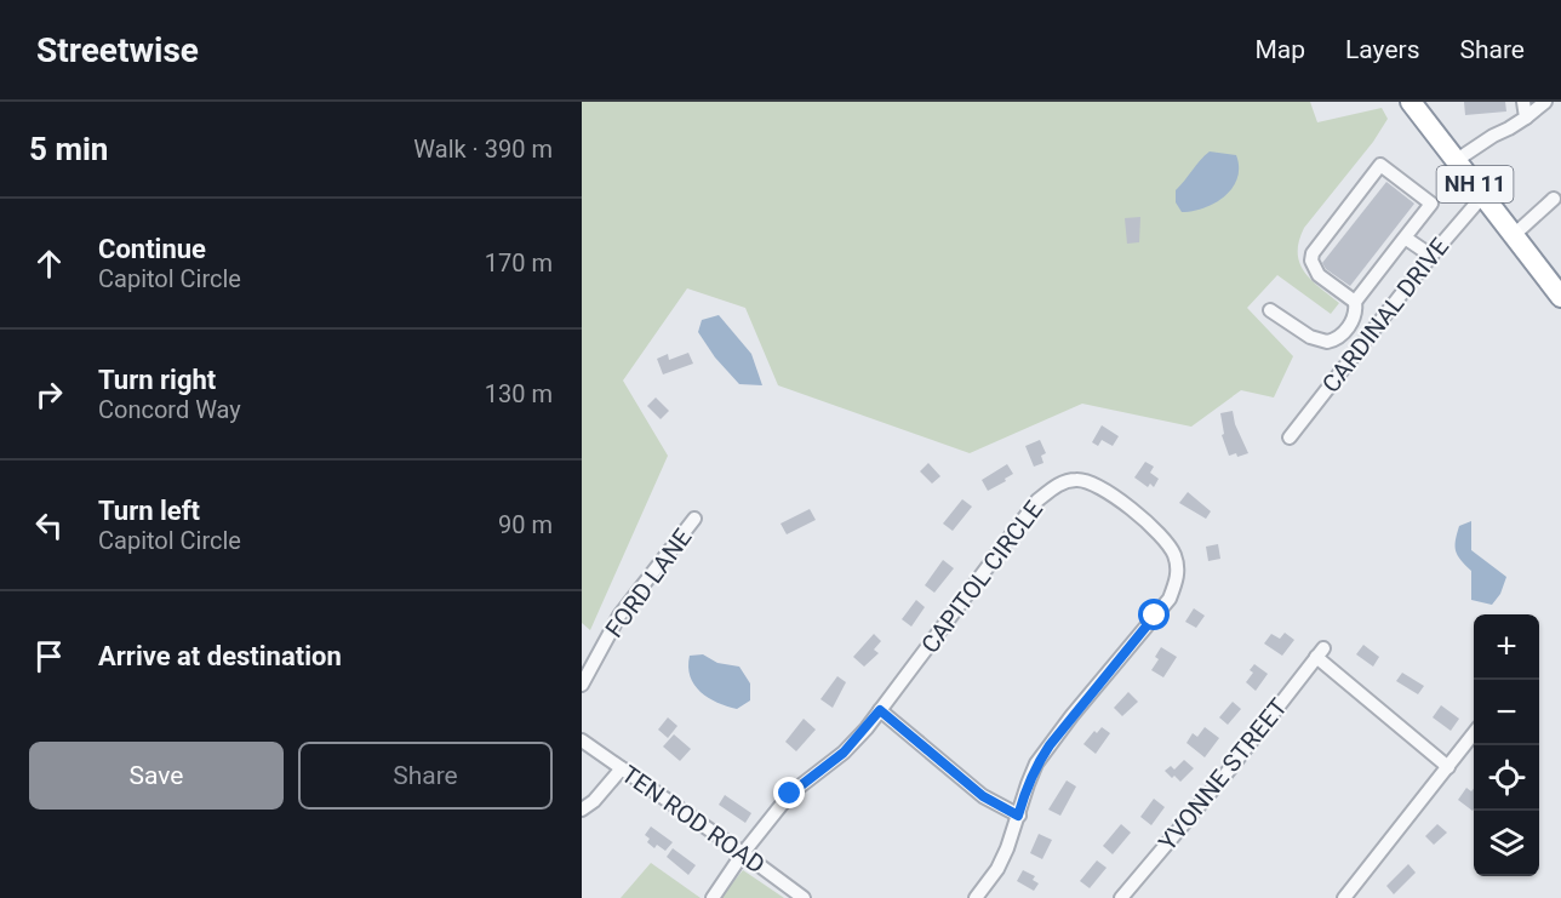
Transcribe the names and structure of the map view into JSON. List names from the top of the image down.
{
  "streets": {
    "highway": ["NH 11"],
    "street": [
      "CARDINAL DRIVE",
      "CAPITOL CIRCLE",
      "FORD LANE",
      "YVONNE STREET",
      "TEN ROD ROAD"
    ]
  },
  "crossings": [
    ["NH 11", "CARDINAL DRIVE"],
    ["CAPITOL CIRCLE", "TEN ROD ROAD"]
  ],
  "page": {
    "header": "Streetwise",
    "nav": ["Map", "Layers", "Share"],
    "heading": ["5 min", "Walk · 390 m"],
    "list": [
      ["Continue", "Capitol Circle", "170 m"],
      ["Turn right", "Concord Way", "130 m"],
      ["Turn left", "Capitol Circle", "90 m"],
      "Arrive at destination"
    ],
    "map_buttons": ["+", "−"],
    "buttons": ["Save", "Share"]
  }
}
